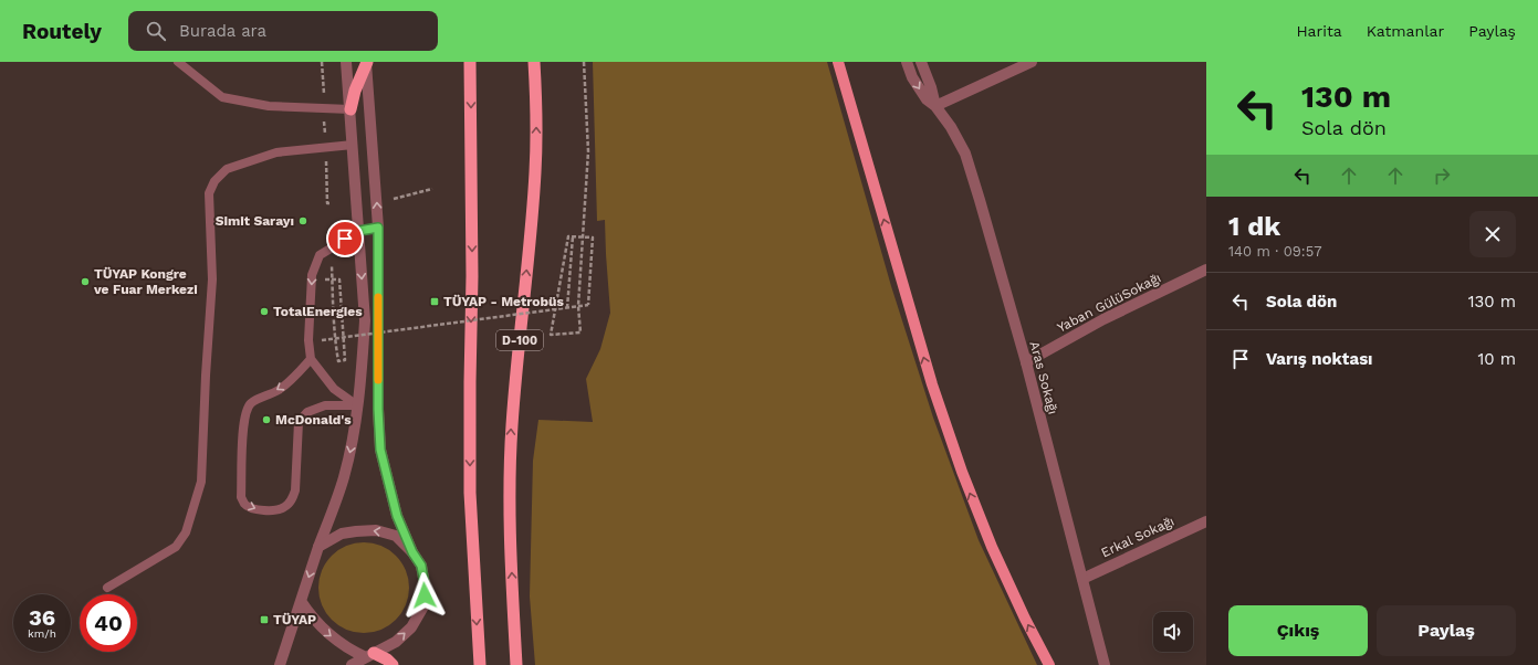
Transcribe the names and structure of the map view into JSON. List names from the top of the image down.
{
  "streets": {
    "highway": ["D-100"],
    "street": ["Yaban GülüSokağı", "Aras Sokağı", "Erkal Sokağı"]
  },
  "crossings": [
    ["Yaban GülüSokağı", "Aras Sokağı"],
    ["Aras Sokağı", "Erkal Sokağı"]
  ],
  "places": {
    "other": [
      "Simit Sarayı",
      "TÜYAP Kongre ve Fuar Merkezi",
      "TotalEnergies",
      "McDonald's"
    ],
    "transit": ["TÜYAP - Metrobüs", "TÜYAP"]
  },
  "page": {
    "header": "Routely",
    "search": "Burada ara",
    "nav": ["Harita", "Katmanlar", "Paylaş"],
    "turn": ["130 m", "Sola dön"],
    "heading": ["1 dk", "140 m · 09:57"],
    "list": [
      {
        "name": "Sola dön",
        "value": "130 m"
      },
      {
        "name": "Varış noktası",
        "value": "10 m"
      }
    ],
    "speed": "36 km/h",
    "limit": "40",
    "buttons": ["Çıkış", "Paylaş"]
  }
}
